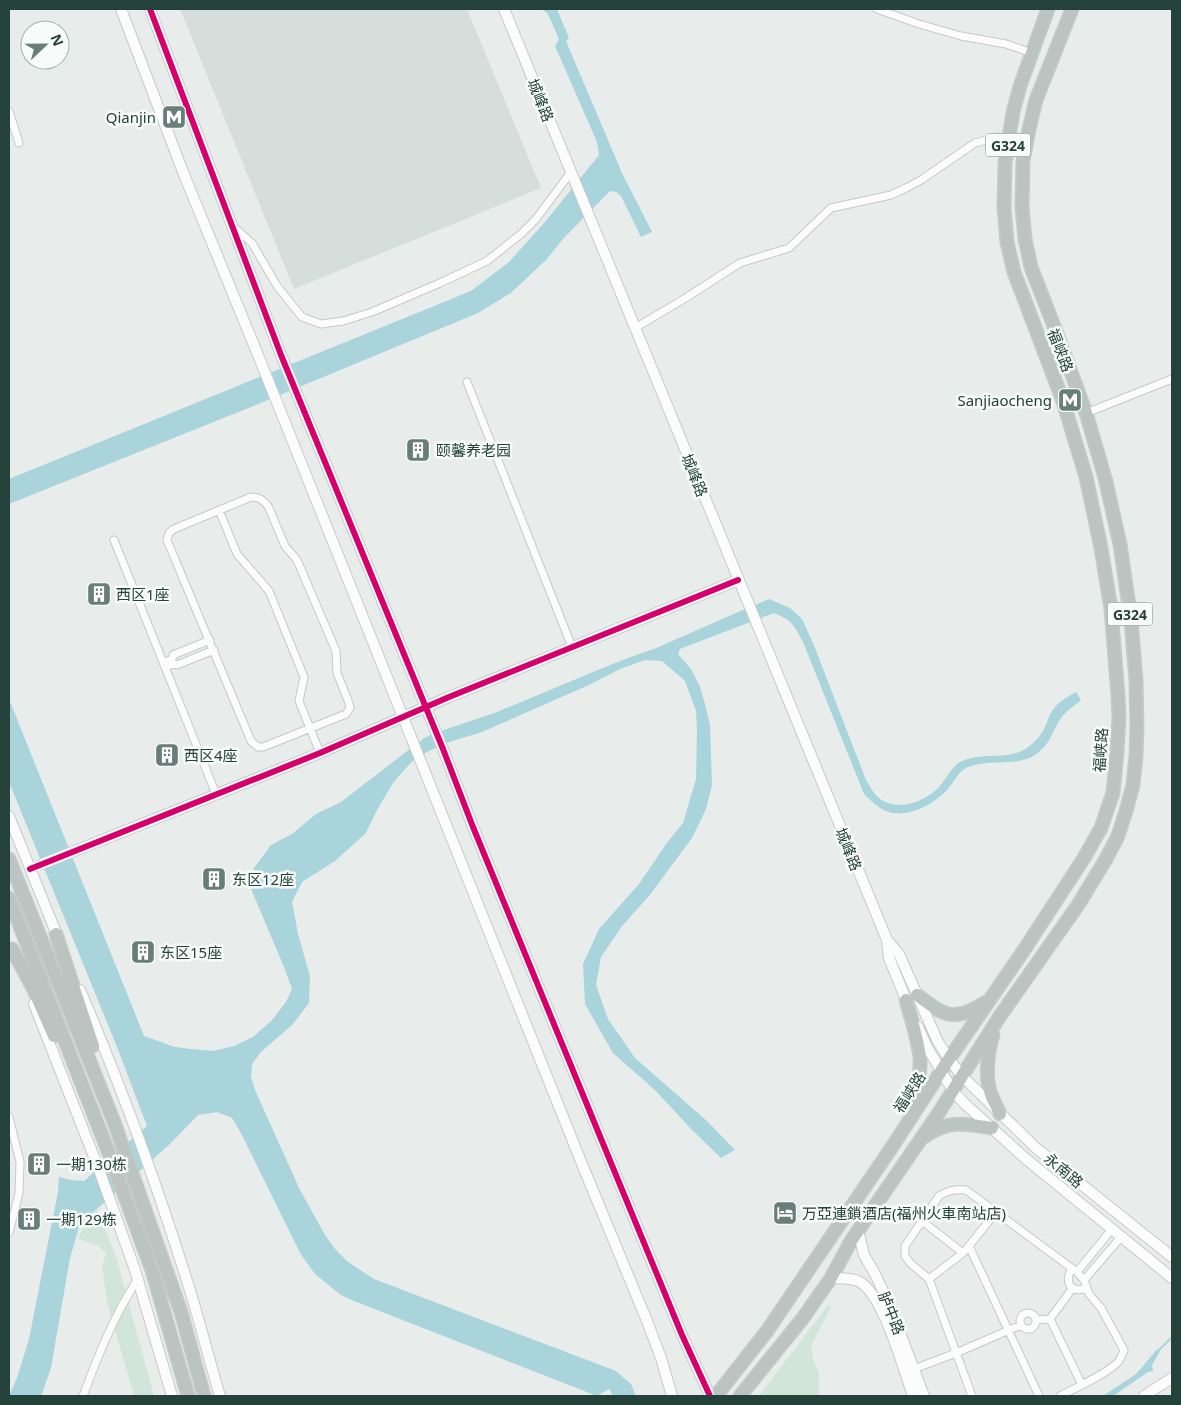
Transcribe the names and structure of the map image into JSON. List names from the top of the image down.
{
  "streets": {
    "highway": ["G324", "福峡路"],
    "street": ["城峰路", "永南路", "胪中路"]
  },
  "crossings": [
    ["城峰路", "福峡路"],
    ["城峰路", "永南路"],
    ["福峡路", "永南路"],
    ["福峡路", "胪中路"]
  ],
  "places": {
    "metro station": ["Qianjin", "Sanjiaocheng"],
    "building": [
      "颐馨养老园",
      "西区1座",
      "西区4座",
      "东区12座",
      "东区15座",
      "一期130栋",
      "一期129栋"
    ],
    "hotel": ["万亞連鎖酒店(福州火車南站店)"]
  },
  "north": "right"
}
